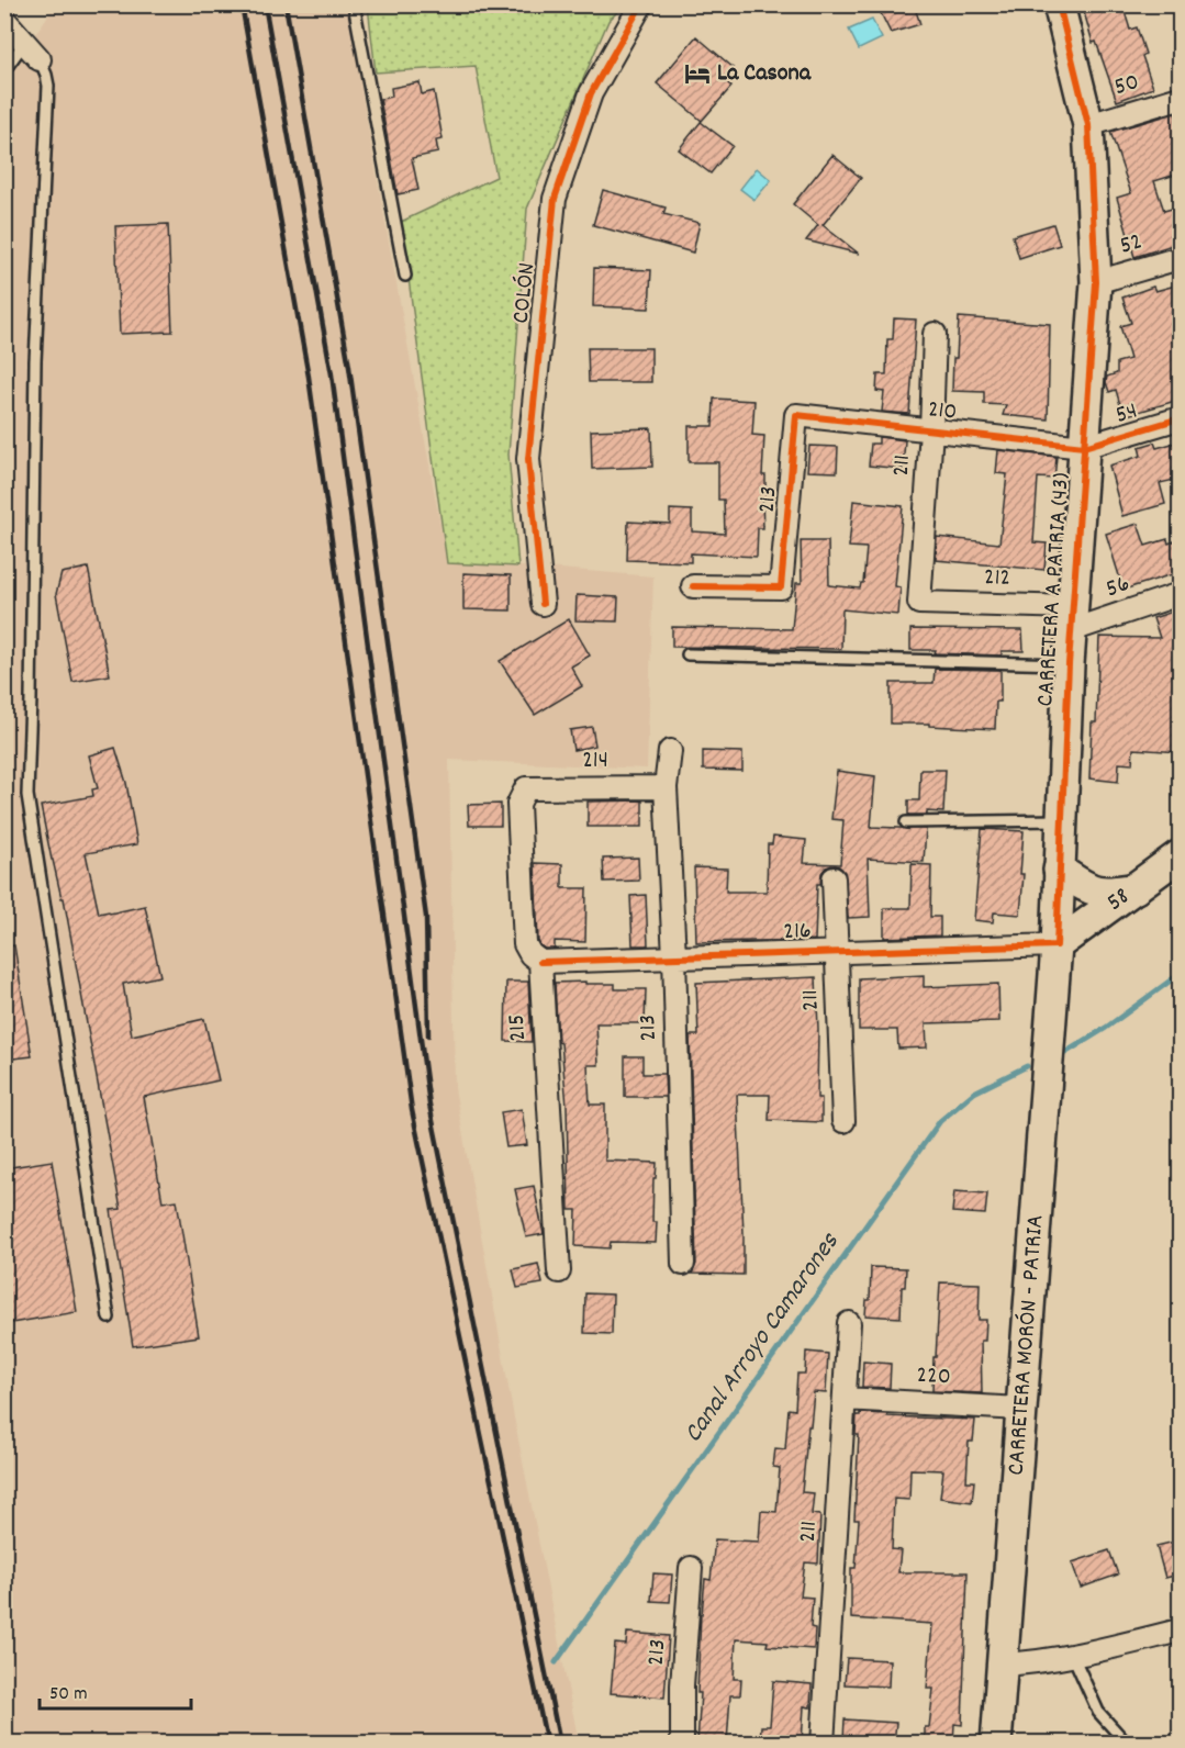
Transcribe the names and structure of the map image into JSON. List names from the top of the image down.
{
  "streets": {
    "street": [
      "50",
      "52",
      "COLÓN",
      "210",
      "54",
      "211",
      "213",
      "212",
      "56",
      "CARRETERA A PATRIA (43)",
      "214",
      "58",
      "216",
      "215",
      "CARRETERA MORÓN - PATRIA",
      "220"
    ]
  },
  "crossings": [
    ["50", "CARRETERA A PATRIA (43)"],
    ["52", "CARRETERA A PATRIA (43)"],
    ["210", "54"],
    ["210", "211"],
    ["210", "213"],
    ["210", "CARRETERA A PATRIA (43)"],
    ["54", "CARRETERA A PATRIA (43)"],
    ["211", "212"],
    ["211", "216"],
    ["211", "220"],
    ["213", "214"],
    ["213", "216"],
    ["212", "56"],
    ["212", "CARRETERA A PATRIA (43)"],
    ["56", "CARRETERA A PATRIA (43)"],
    ["CARRETERA A PATRIA (43)", "58"],
    ["CARRETERA A PATRIA (43)", "216"],
    ["CARRETERA A PATRIA (43)", "CARRETERA MORÓN - PATRIA"],
    ["214", "215"],
    ["58", "216"],
    ["58", "CARRETERA MORÓN - PATRIA"],
    ["216", "215"],
    ["216", "CARRETERA MORÓN - PATRIA"],
    ["CARRETERA MORÓN - PATRIA", "220"]
  ],
  "water": ["Canal Arroyo Camarones"],
  "places": {
    "hotel": ["La Casona"]
  },
  "scale_bar": "50 m"
}
